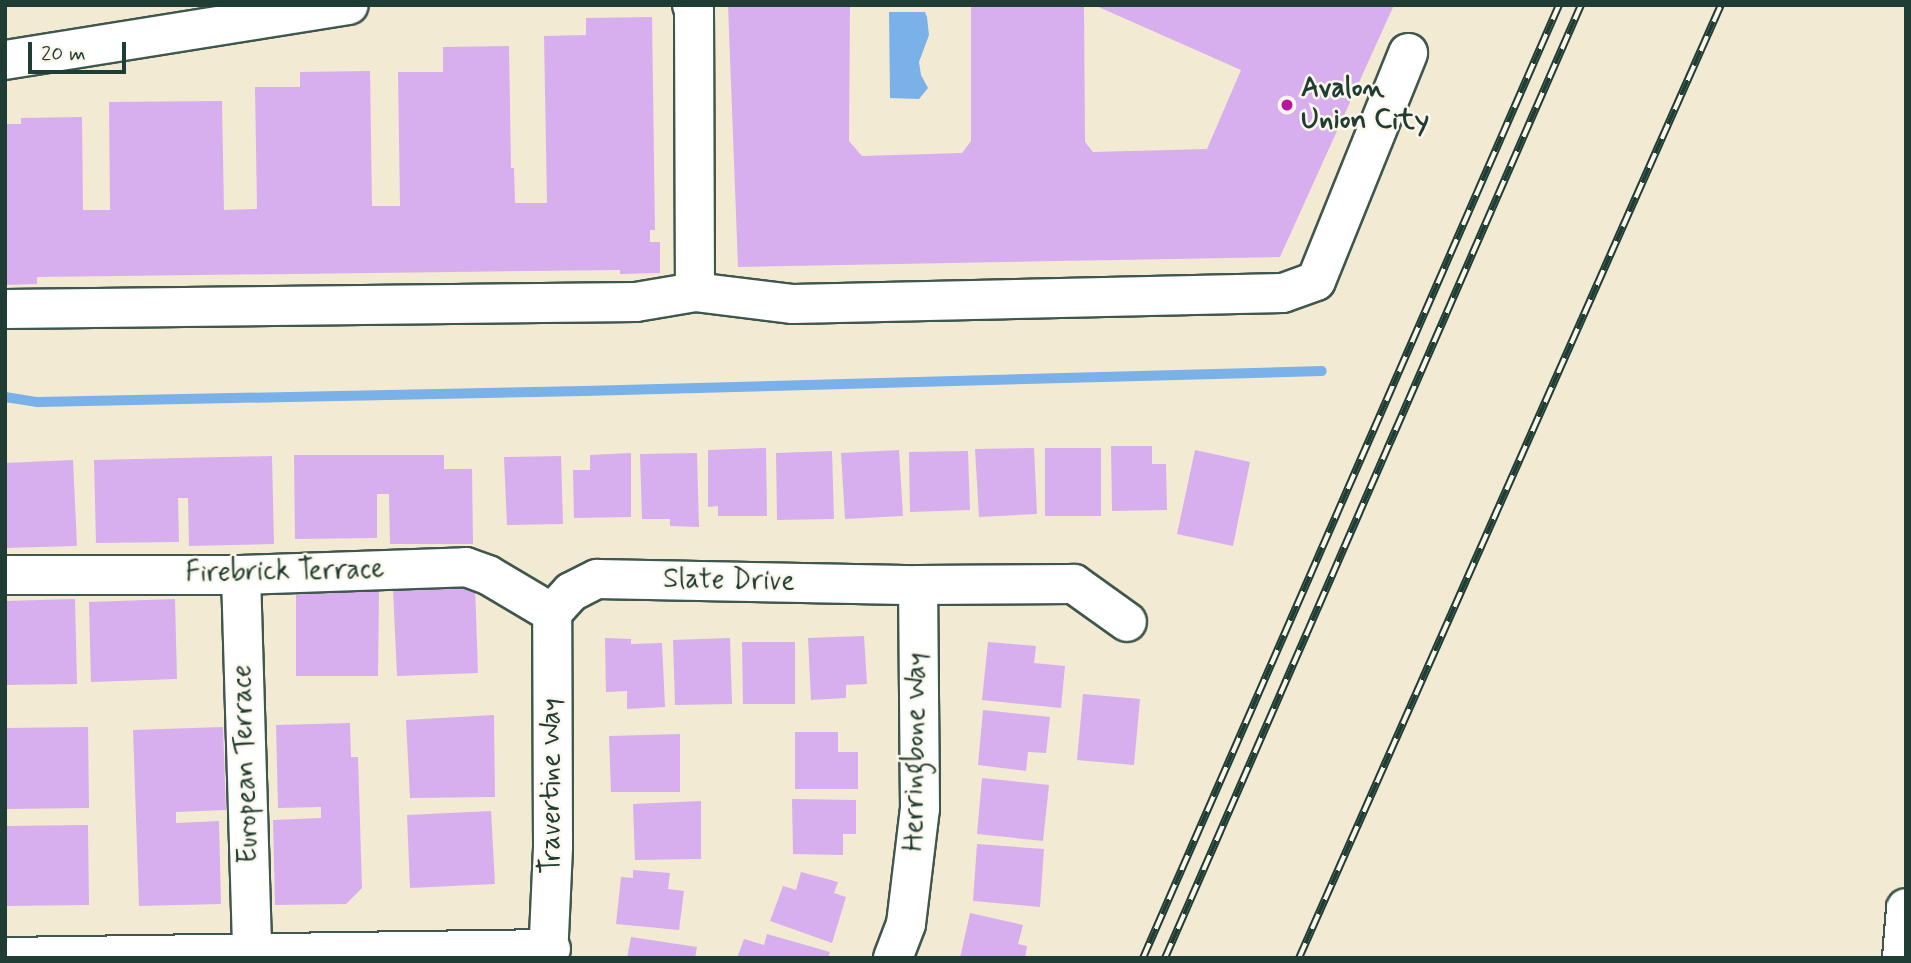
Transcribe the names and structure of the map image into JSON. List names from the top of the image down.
{
  "streets": {
    "street": [
      "Firebrick Terrace",
      "Slate Drive",
      "Herringbone Way",
      "European Terrace",
      "Travertine Way"
    ]
  },
  "crossings": [
    ["Firebrick Terrace", "Slate Drive"],
    ["Firebrick Terrace", "European Terrace"],
    ["Firebrick Terrace", "Travertine Way"],
    ["Slate Drive", "Herringbone Way"],
    ["Slate Drive", "Travertine Way"]
  ],
  "places": ["Avalon Union City"],
  "scale_bar": "20 m"
}
